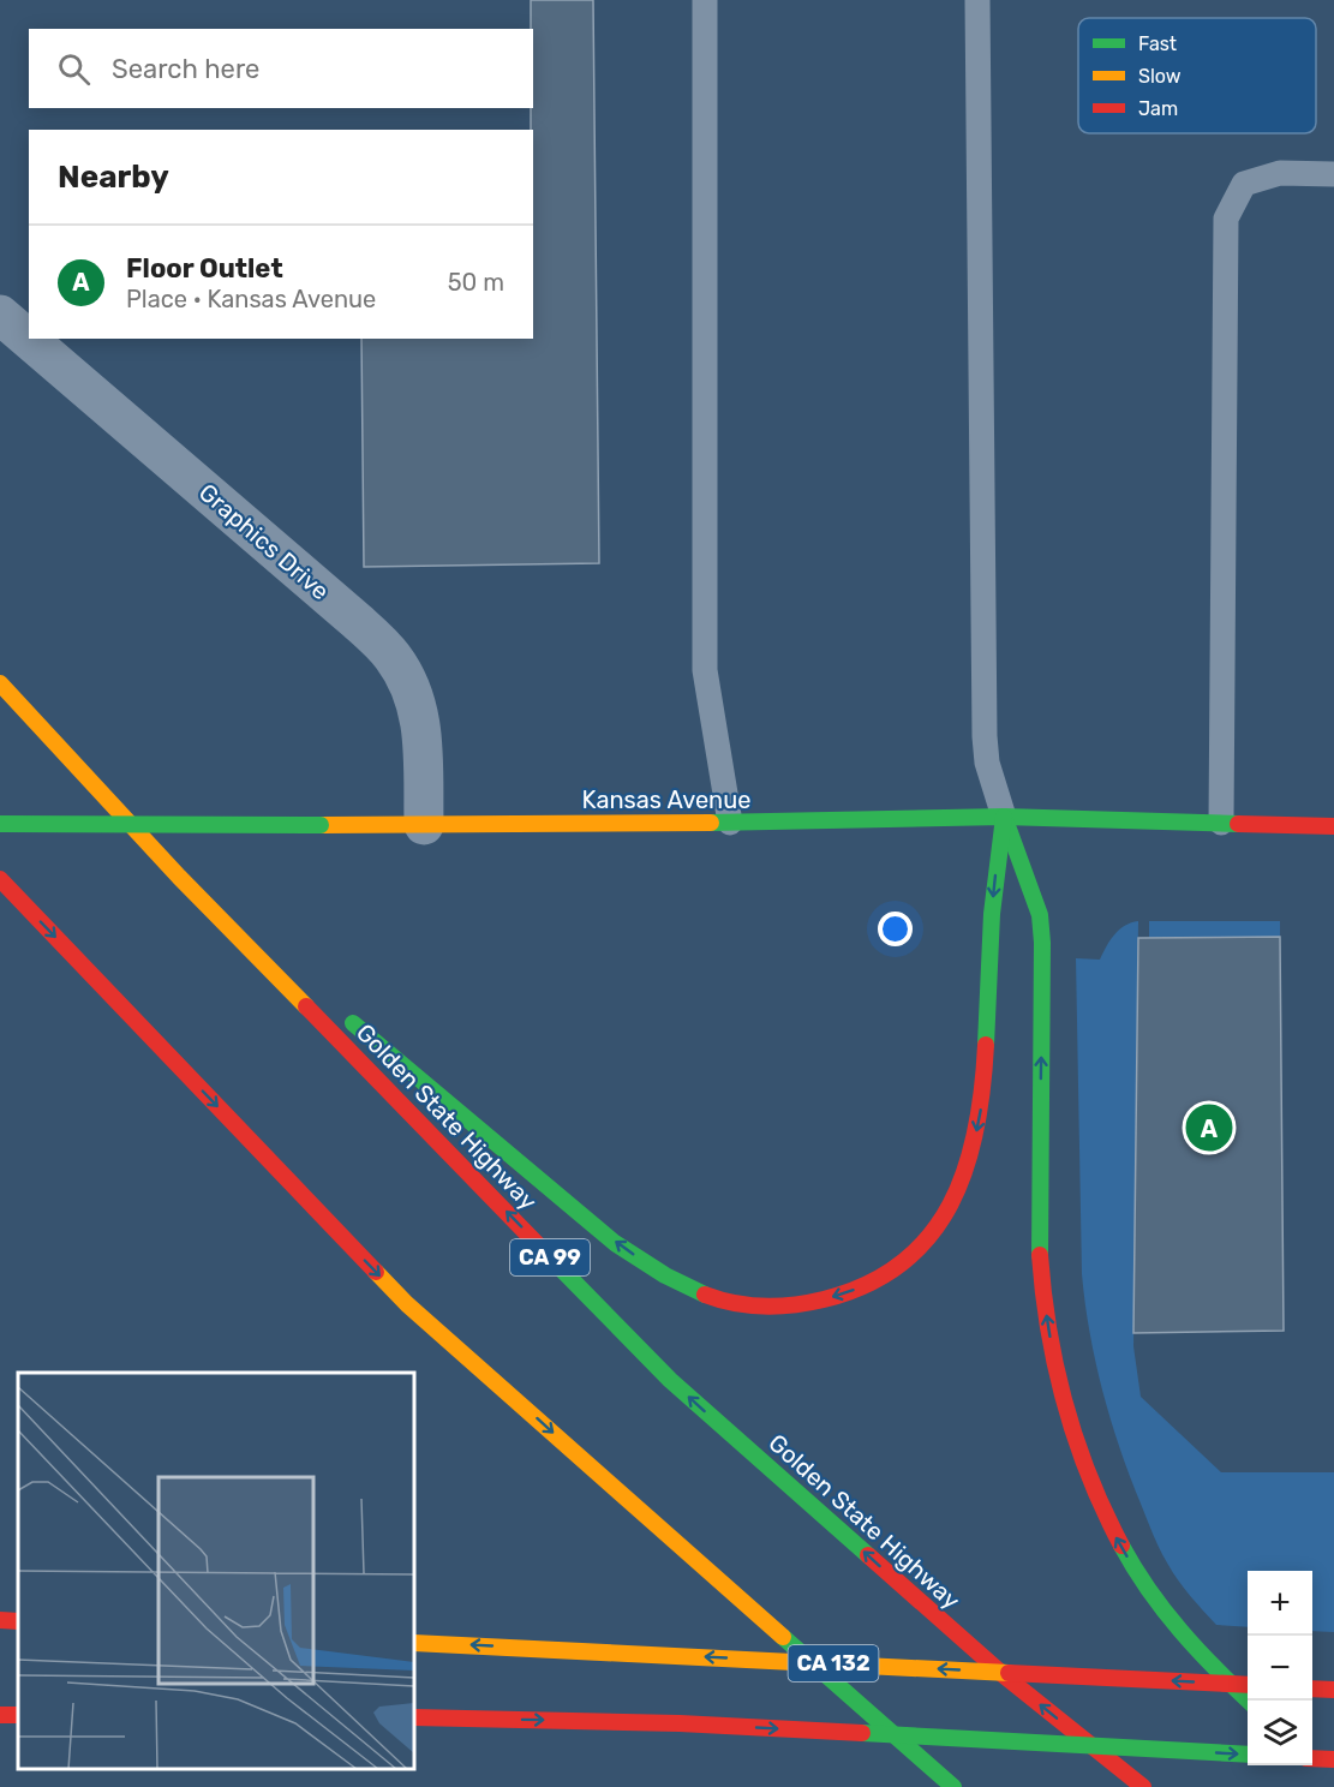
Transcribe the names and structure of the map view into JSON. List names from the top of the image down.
{
  "streets": {
    "main road": [
      "Kansas Avenue",
      "Golden State Highway",
      "CA 99",
      "CA 132"
    ],
    "street": ["Graphics Drive"]
  },
  "crossings": [
    ["Graphics Drive", "Kansas Avenue"]
  ],
  "legend": ["Fast", "Slow", "Jam"],
  "page": {
    "search": "Search here",
    "heading": "Nearby",
    "list": [
      {
        "mark": "A",
        "name": "Floor Outlet",
        "note": "Place · Kansas Avenue",
        "value": "50 m"
      }
    ],
    "pins": "A",
    "map_buttons": ["+", "−"]
  }
}
